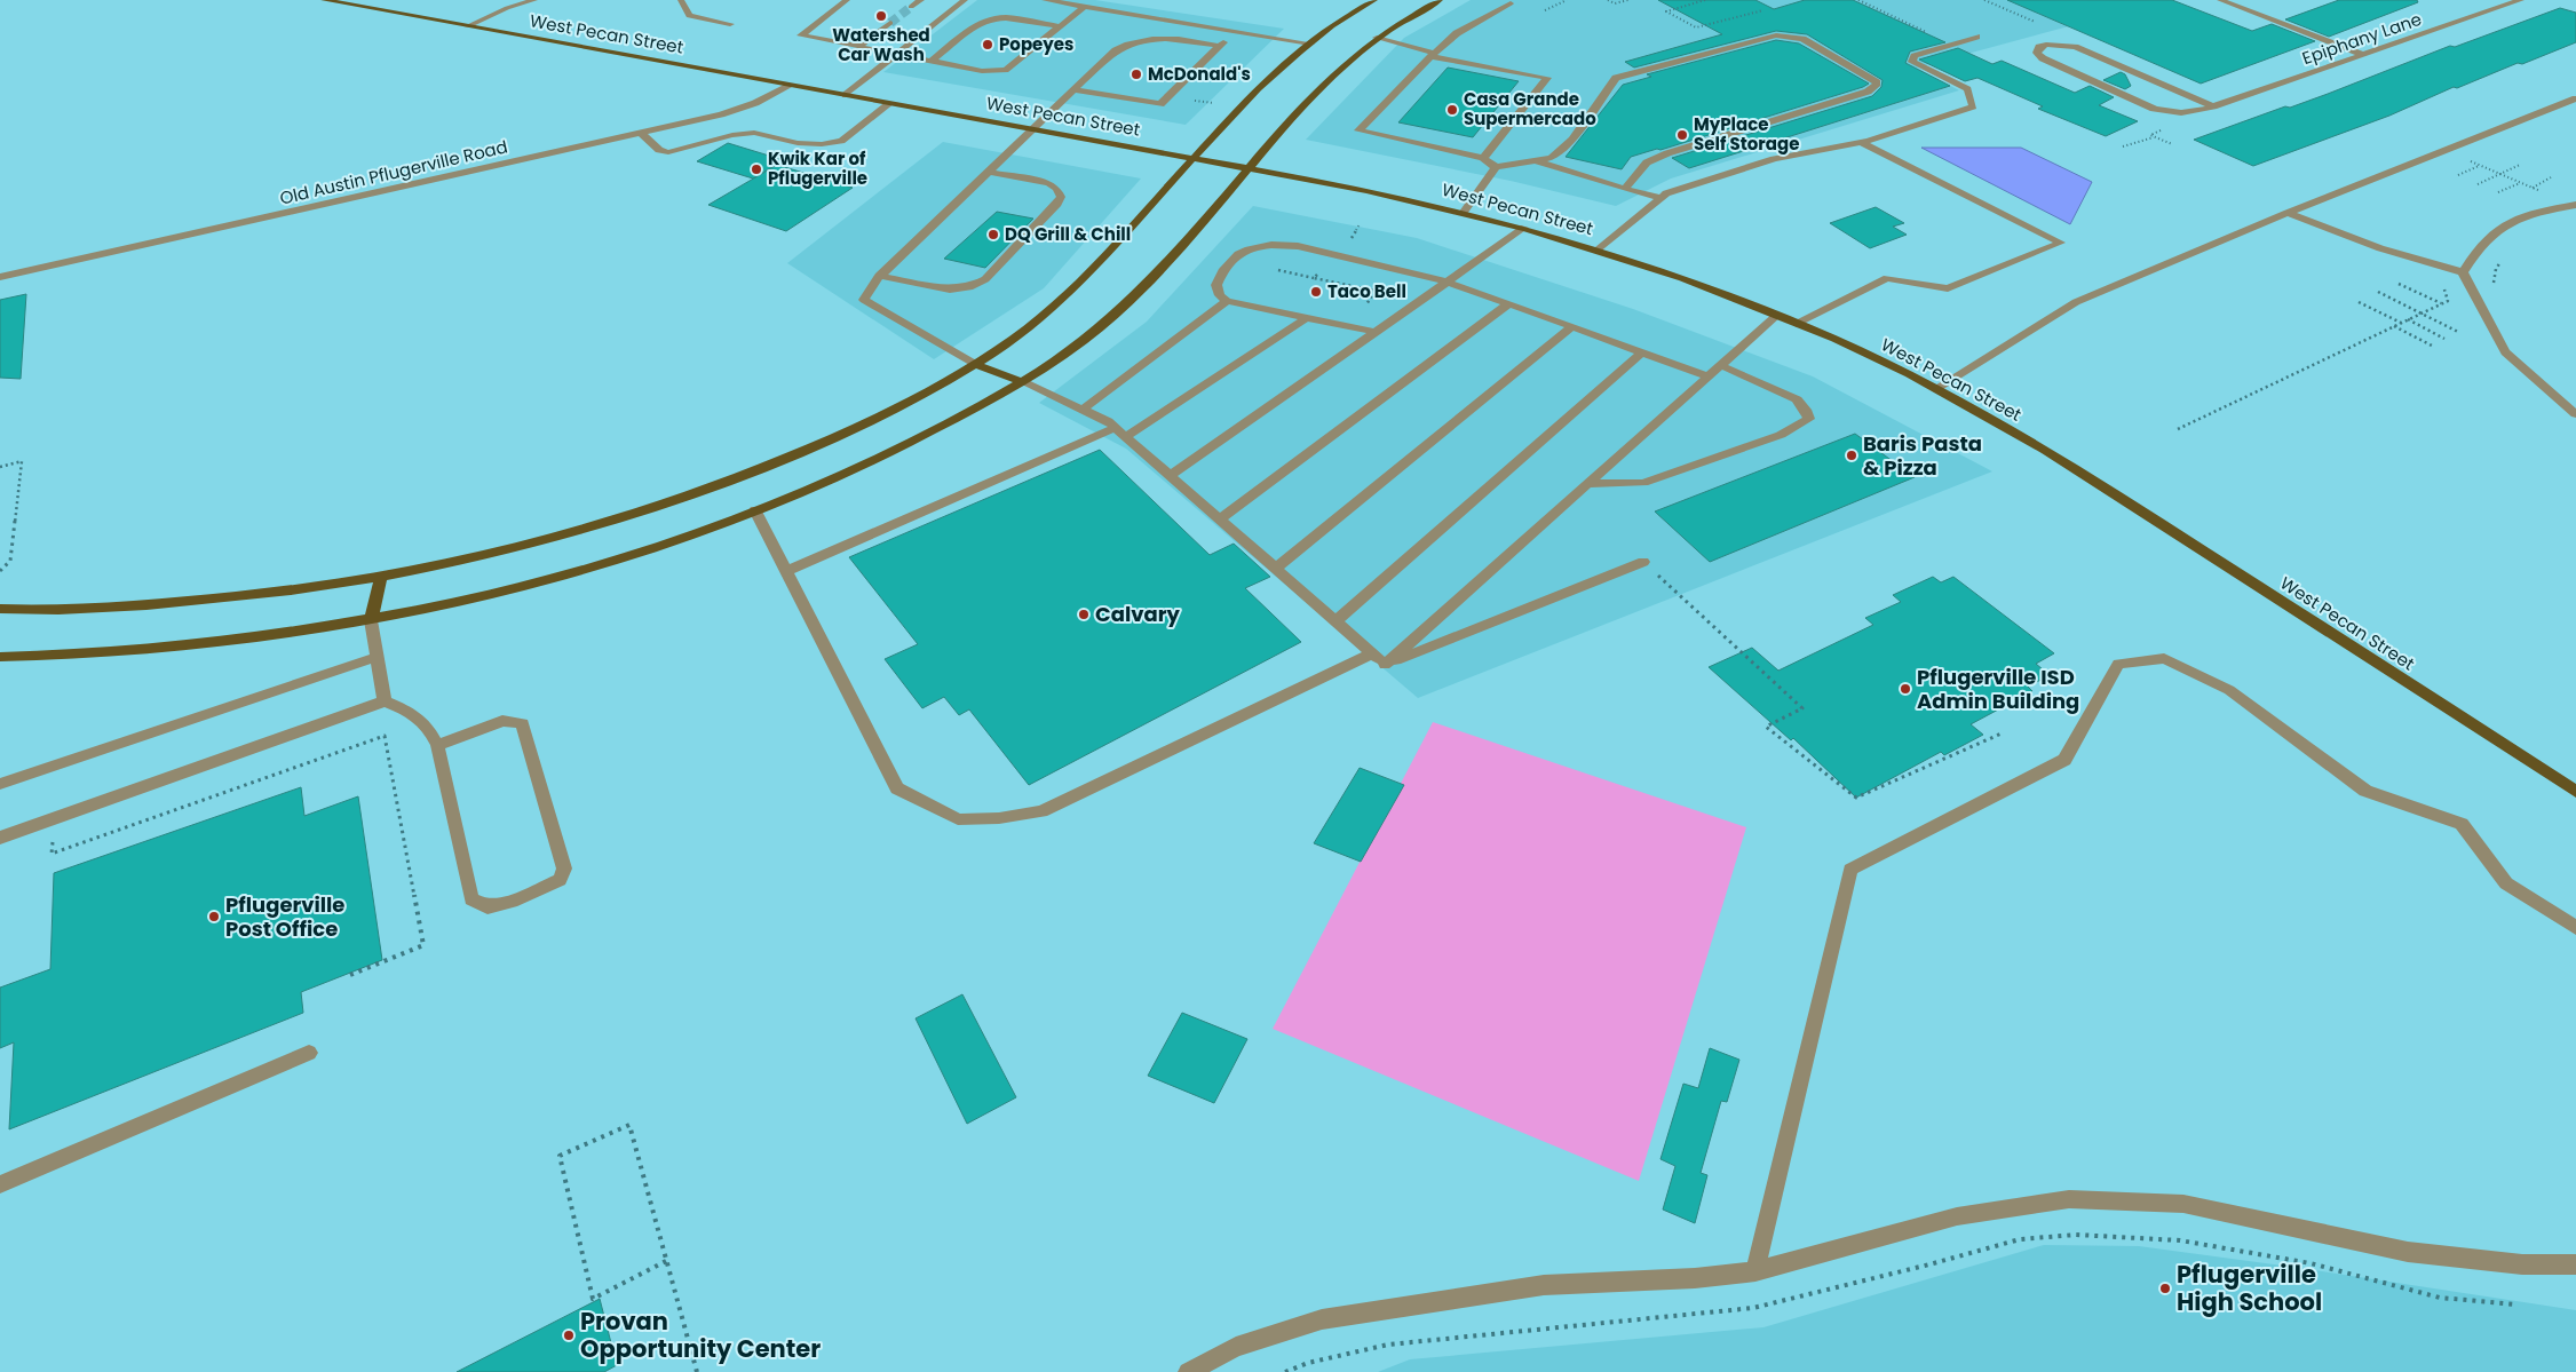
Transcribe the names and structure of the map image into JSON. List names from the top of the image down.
{
  "streets": {
    "main road": ["West Pecan Street"],
    "street": ["Epiphany Lane", "Old Austin Pflugerville Road"]
  },
  "crossings": [
    ["West Pecan Street", "Old Austin Pflugerville Road"]
  ],
  "places": [
    "Watershed Car Wash",
    "Popeyes",
    "McDonald's",
    "Casa Grande Supermercado",
    "MyPlace Self Storage",
    "Kwik Kar of Pflugerville",
    "DQ Grill & Chill",
    "Taco Bell",
    "Baris Pasta & Pizza",
    "Calvary",
    "Pflugerville ISD Admin Building",
    "Pflugerville Post Office",
    "Pflugerville High School",
    "Provan Opportunity Center"
  ]
}
